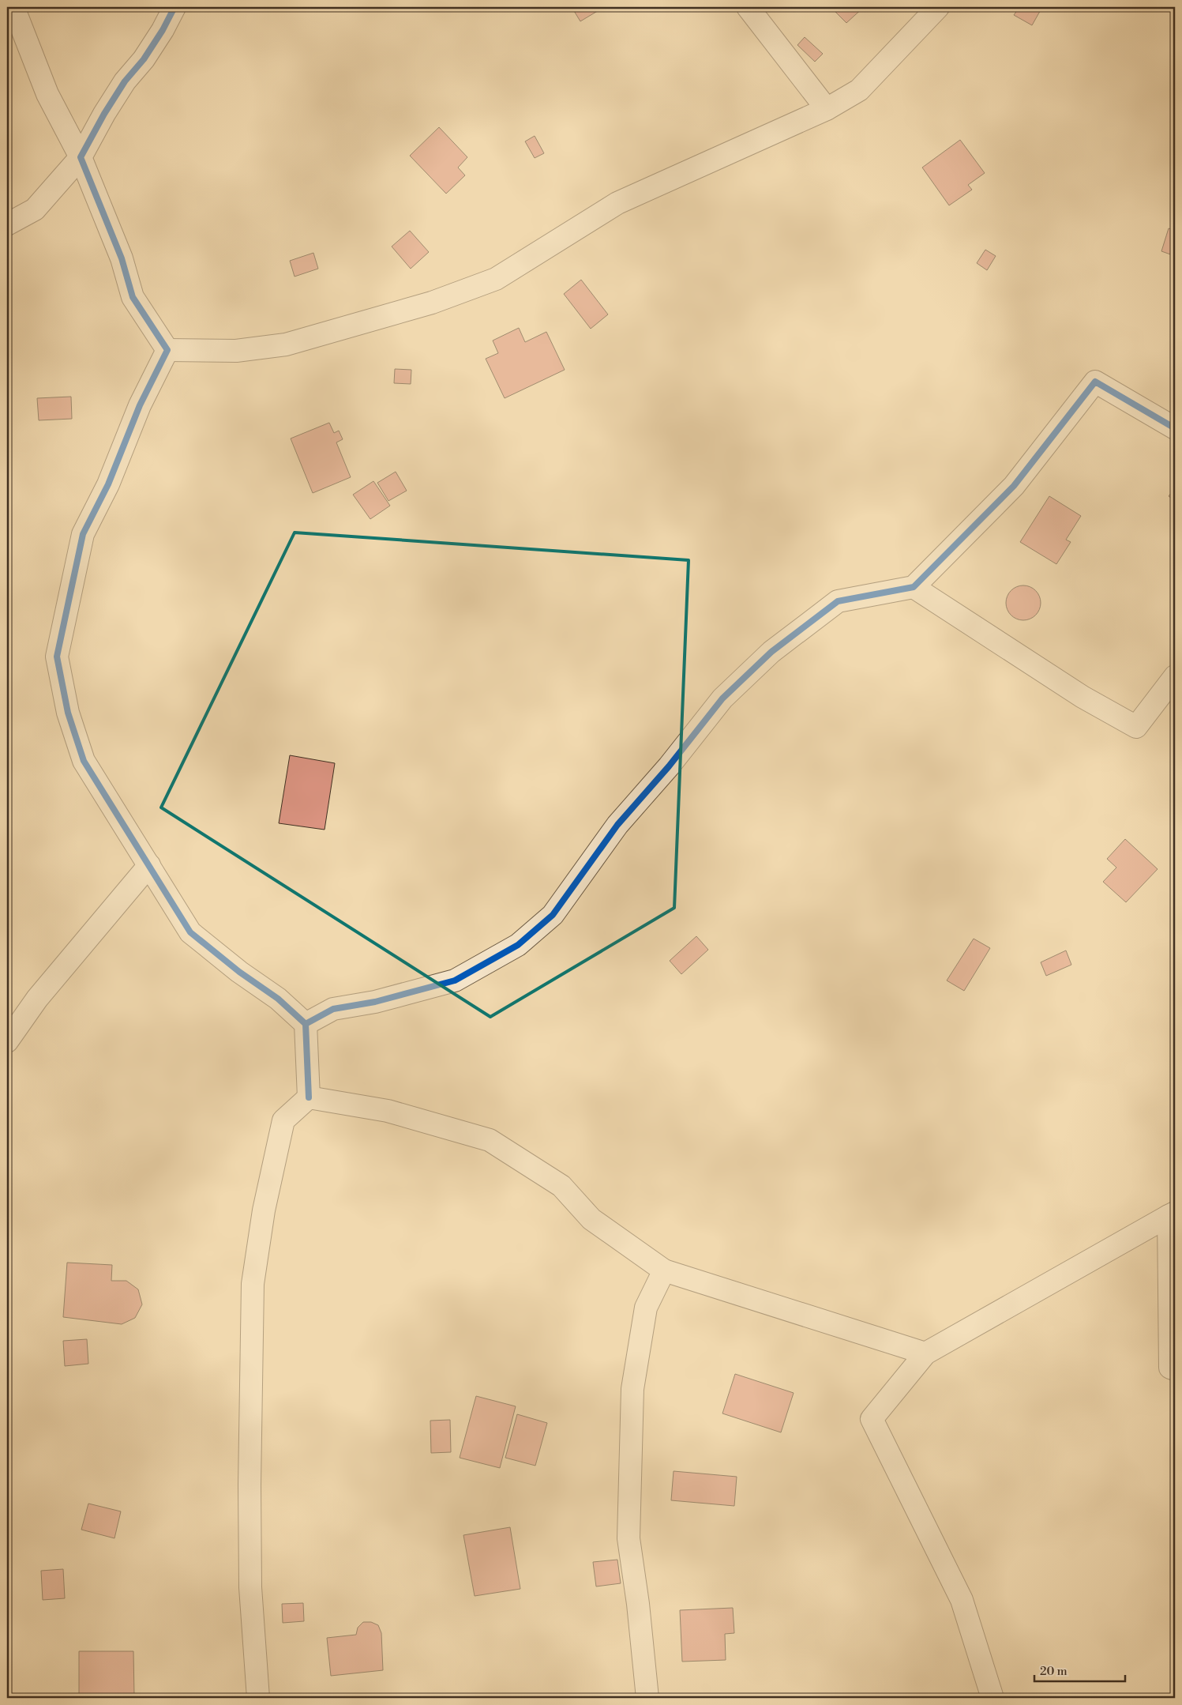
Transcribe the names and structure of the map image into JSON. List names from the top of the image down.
{
  "scale_bar": "20 m"
}
